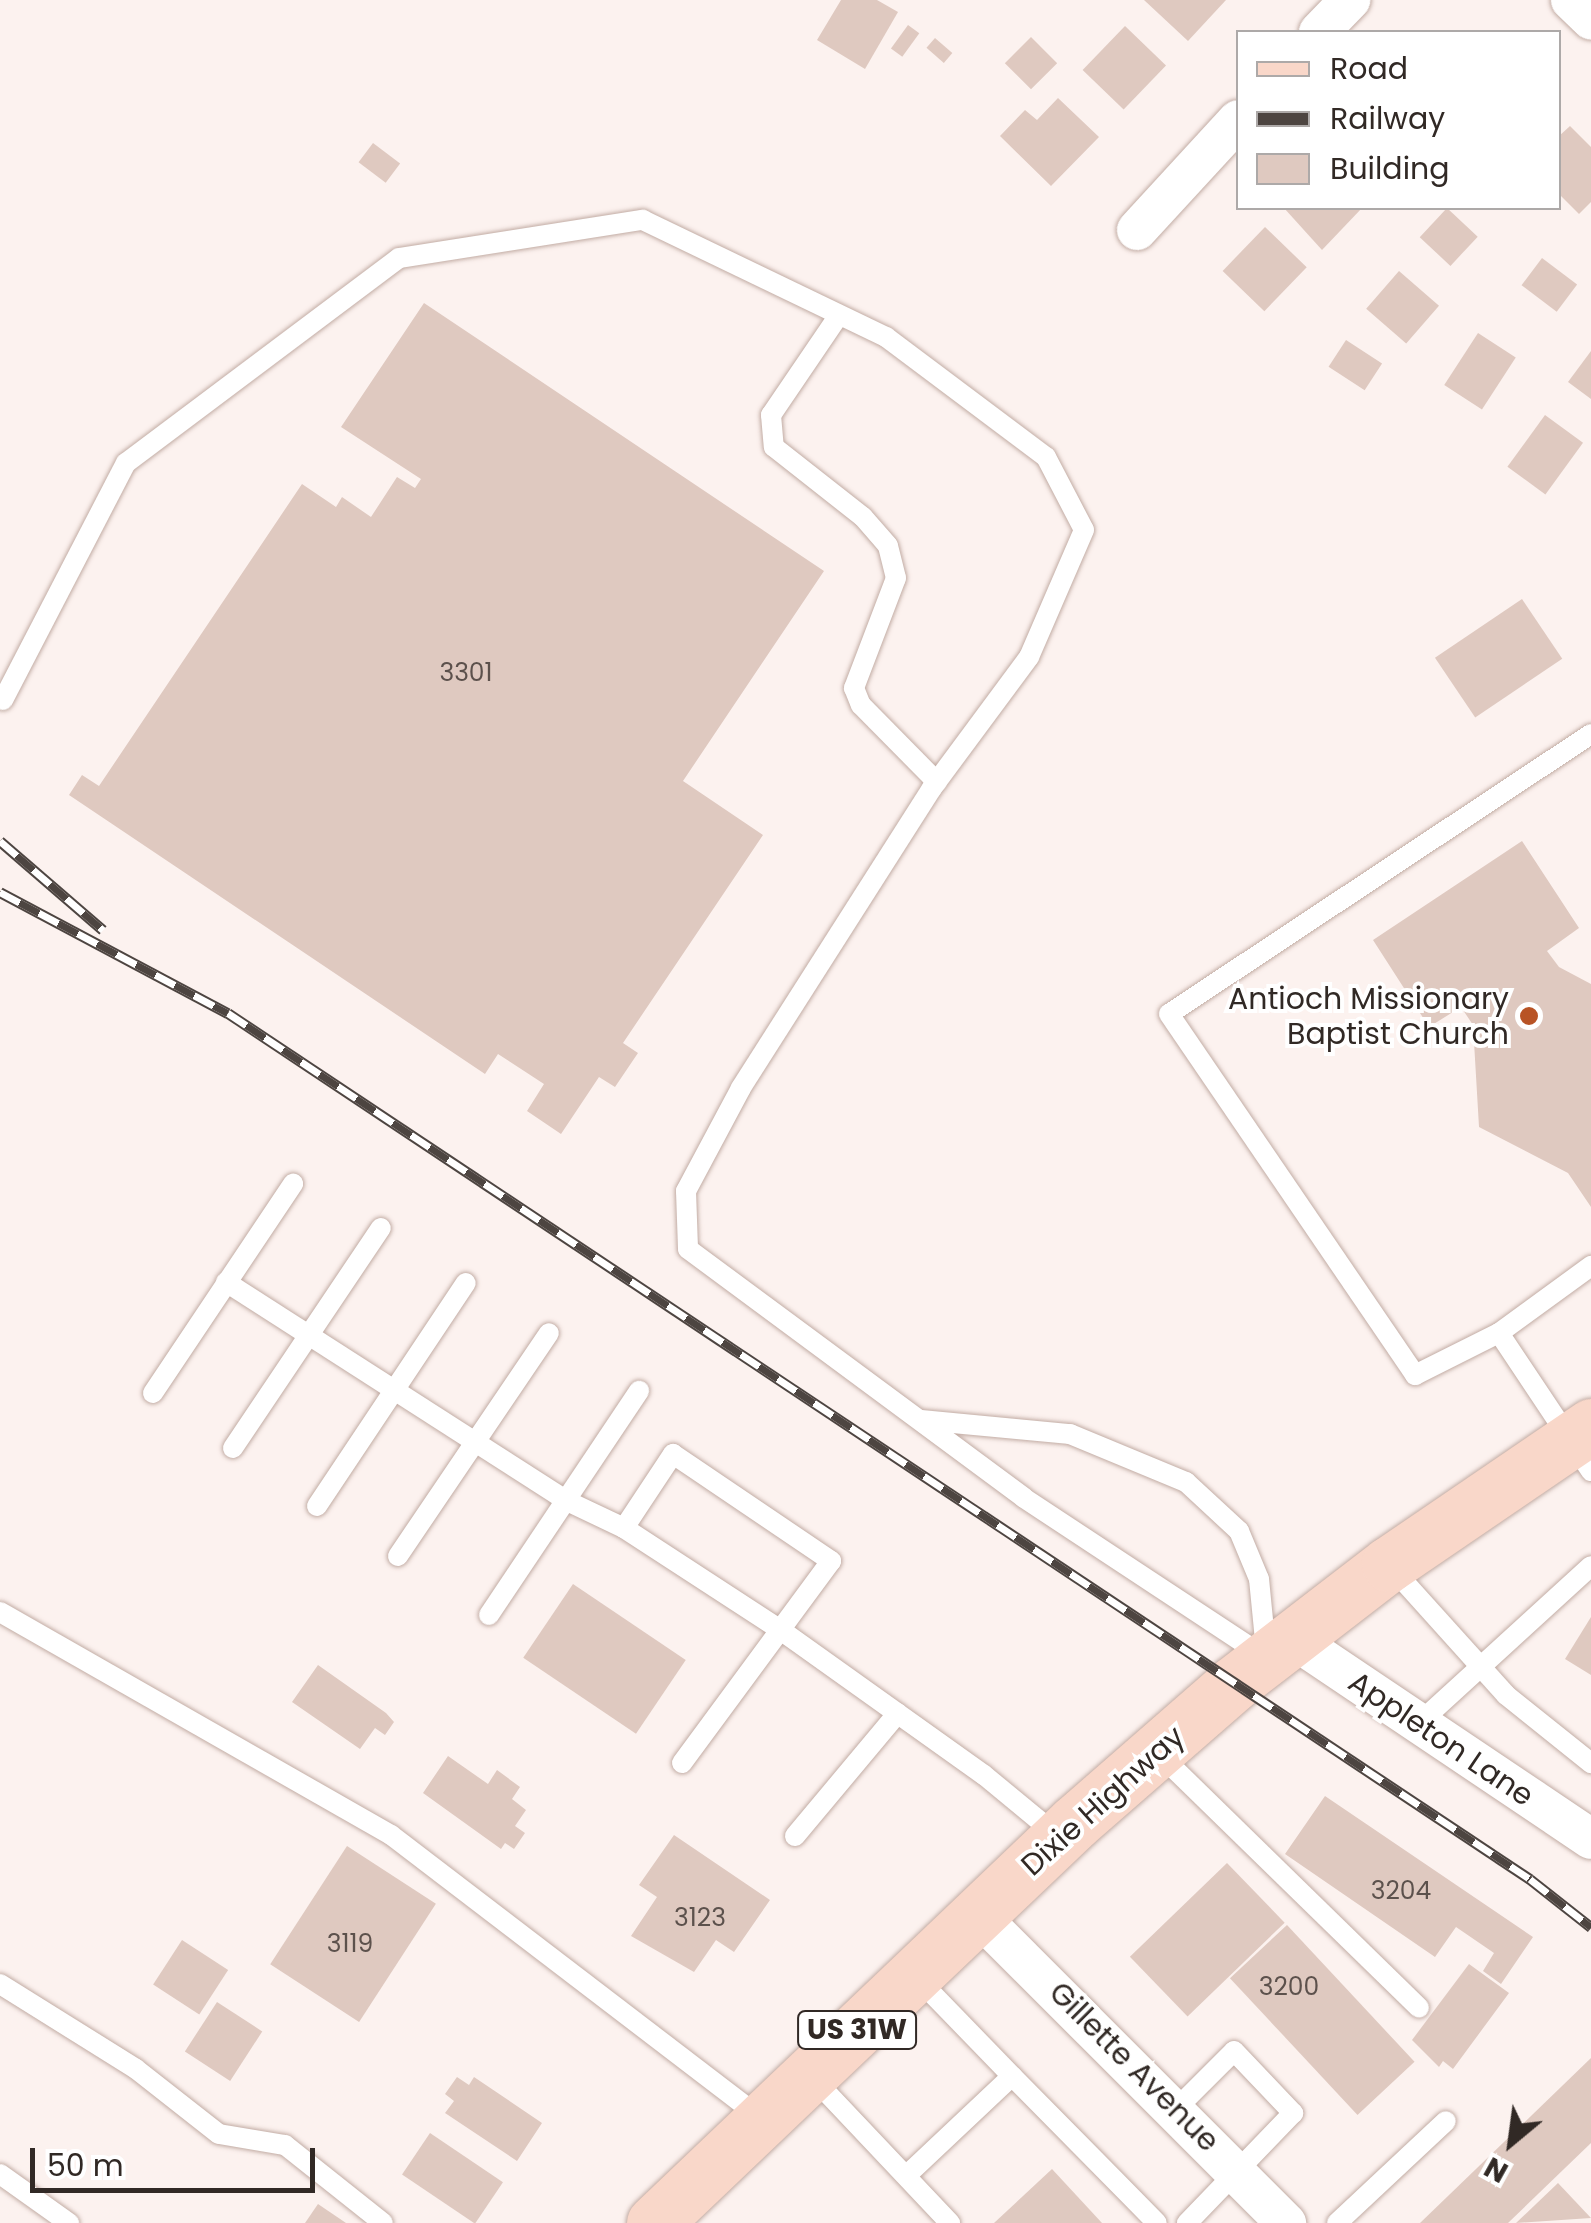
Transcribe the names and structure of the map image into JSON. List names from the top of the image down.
{
  "streets": {
    "main road": ["Dixie Highway", "US 31W"],
    "street": ["Appleton Lane", "Gillette Avenue"]
  },
  "crossings": [
    ["Appleton Lane", "Dixie Highway"],
    ["Dixie Highway", "Gillette Avenue"]
  ],
  "places": ["Antioch Missionary Baptist Church"],
  "house_numbers": [
    "3301",
    "3204",
    "3123",
    "3119",
    "3200"
  ],
  "legend": ["Road", "Railway", "Building"],
  "scale_bar": "50 m",
  "north": "bottom left"
}
